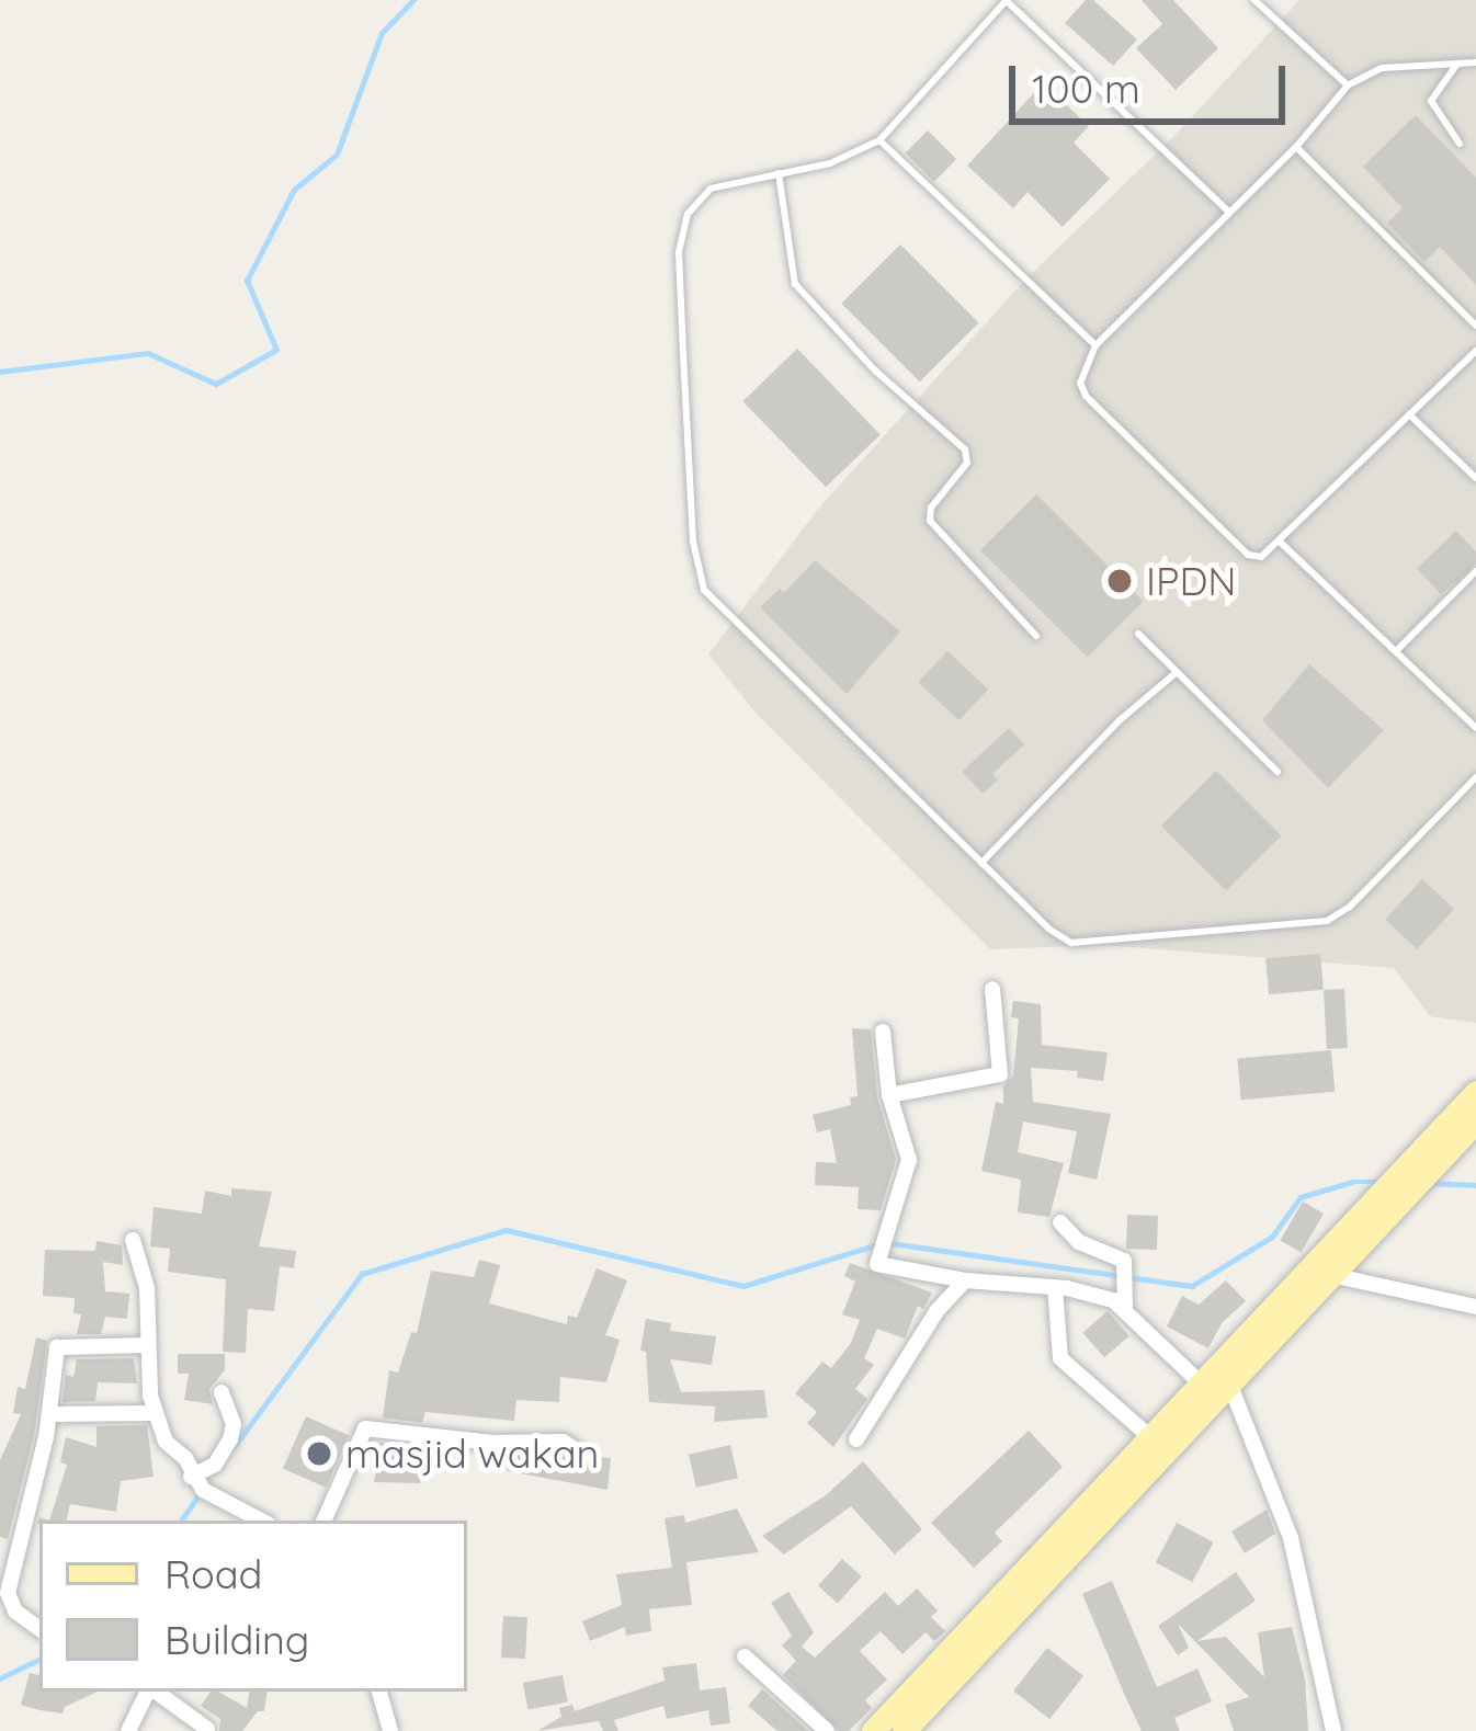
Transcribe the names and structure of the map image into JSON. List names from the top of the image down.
{
  "places": ["IPDN", "masjid wakan"],
  "legend": ["Road", "Building"],
  "scale_bar": "100 m"
}
